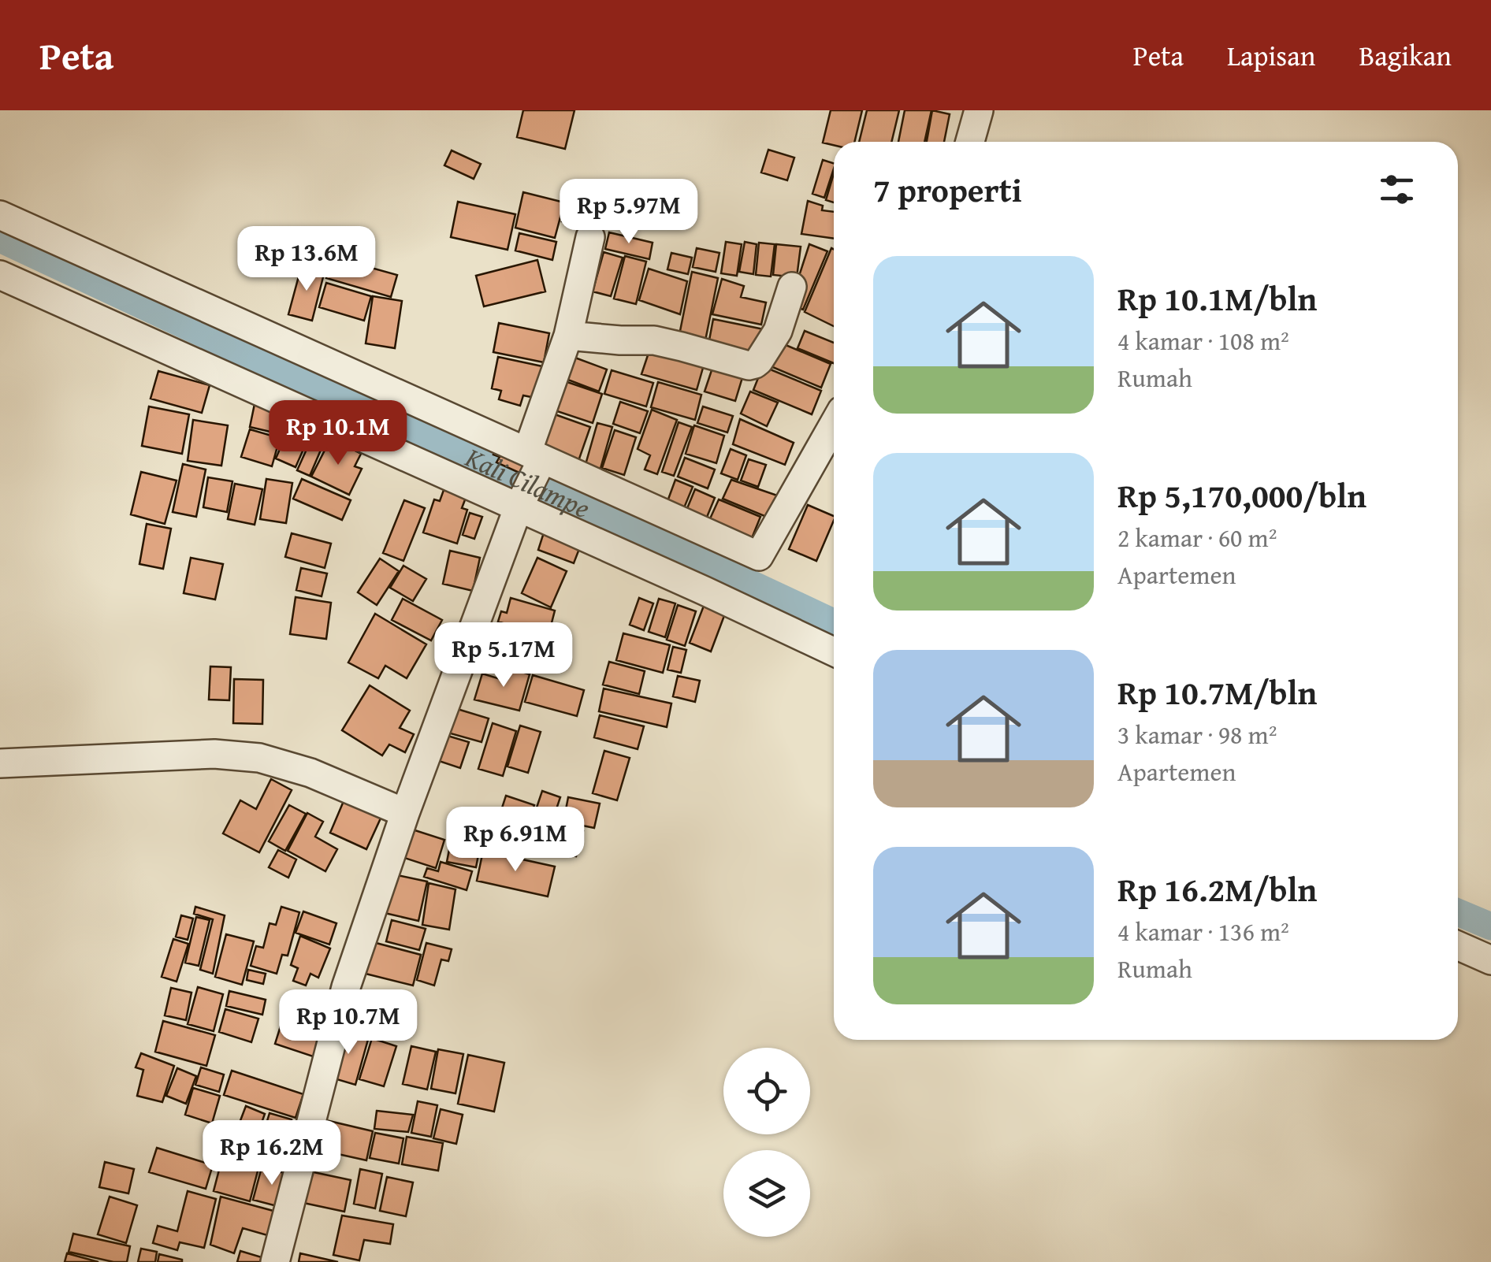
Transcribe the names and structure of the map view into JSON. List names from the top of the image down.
{
  "water": ["Kali Cilampe"],
  "page": {
    "header": "Peta",
    "nav": ["Peta", "Lapisan", "Bagikan"],
    "heading": "7 properti",
    "price": [
      "Rp 5.97M",
      "Rp 13.6M",
      "Rp 10.1M",
      "Rp 5.17M",
      "Rp 6.91M",
      "Rp 10.7M",
      "Rp 16.2M"
    ],
    "list": [
      {
        "name": "Rp 10.1M/bln",
        "note": "4 kamar · 108 m² · Rumah"
      },
      {
        "name": "Rp 5,170,000/bln",
        "note": "2 kamar · 60 m² · Apartemen"
      },
      {
        "name": "Rp 10.7M/bln",
        "note": "3 kamar · 98 m² · Apartemen"
      },
      {
        "name": "Rp 16.2M/bln",
        "note": "4 kamar · 136 m² · Rumah"
      }
    ]
  }
}
